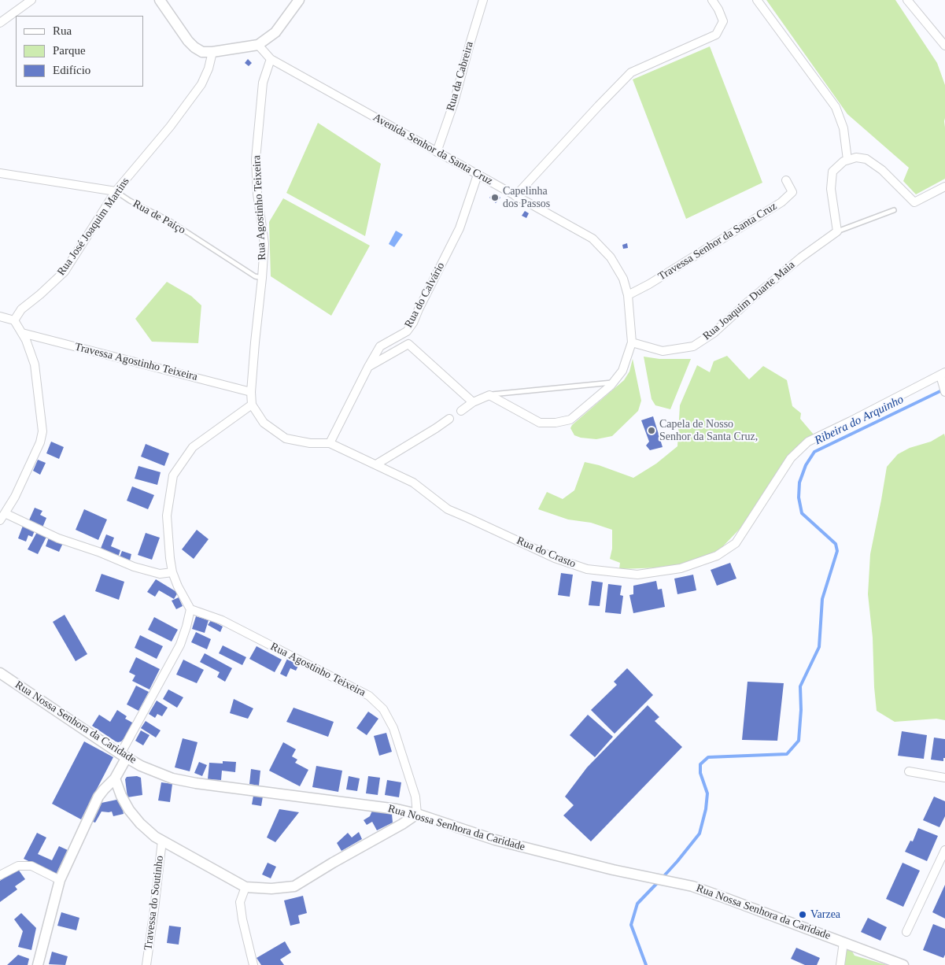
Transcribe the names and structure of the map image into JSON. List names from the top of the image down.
{
  "streets": {
    "street": [
      "Rua da Cabreira",
      "Avenida Senhor da Santa Cruz",
      "Rua Agostinho Teixeira",
      "Rua de Paiço",
      "Rua José Joaquim Martins",
      "Travessa Senhor da Santa Cruz",
      "Rua do Calvário",
      "Rua Joaquim Duarte Maia",
      "Travessa Agostinho Teixeira",
      "Rua do Crasto",
      "Rua Nossa Senhora da Caridade",
      "Travessa do Soutinho"
    ]
  },
  "crossings": [
    ["Rua da Cabreira", "Avenida Senhor da Santa Cruz"],
    ["Avenida Senhor da Santa Cruz", "Rua Agostinho Teixeira"],
    ["Avenida Senhor da Santa Cruz", "Travessa Senhor da Santa Cruz"],
    ["Avenida Senhor da Santa Cruz", "Rua do Calvário"],
    ["Avenida Senhor da Santa Cruz", "Rua Joaquim Duarte Maia"],
    ["Rua Agostinho Teixeira", "Rua de Paiço"],
    ["Rua Agostinho Teixeira", "Travessa Agostinho Teixeira"],
    ["Rua Agostinho Teixeira", "Rua do Crasto"],
    ["Rua Agostinho Teixeira", "Rua Nossa Senhora da Caridade"],
    ["Rua de Paiço", "Rua José Joaquim Martins"],
    ["Rua do Calvário", "Rua do Crasto"]
  ],
  "water": ["Ribeira do Arquinho"],
  "places": ["Capelinha dos Passos", "Capela de Nosso Senhor da Santa Cruz,", "Varzea"],
  "legend": ["Rua", "Parque", "Edifício"]
}
